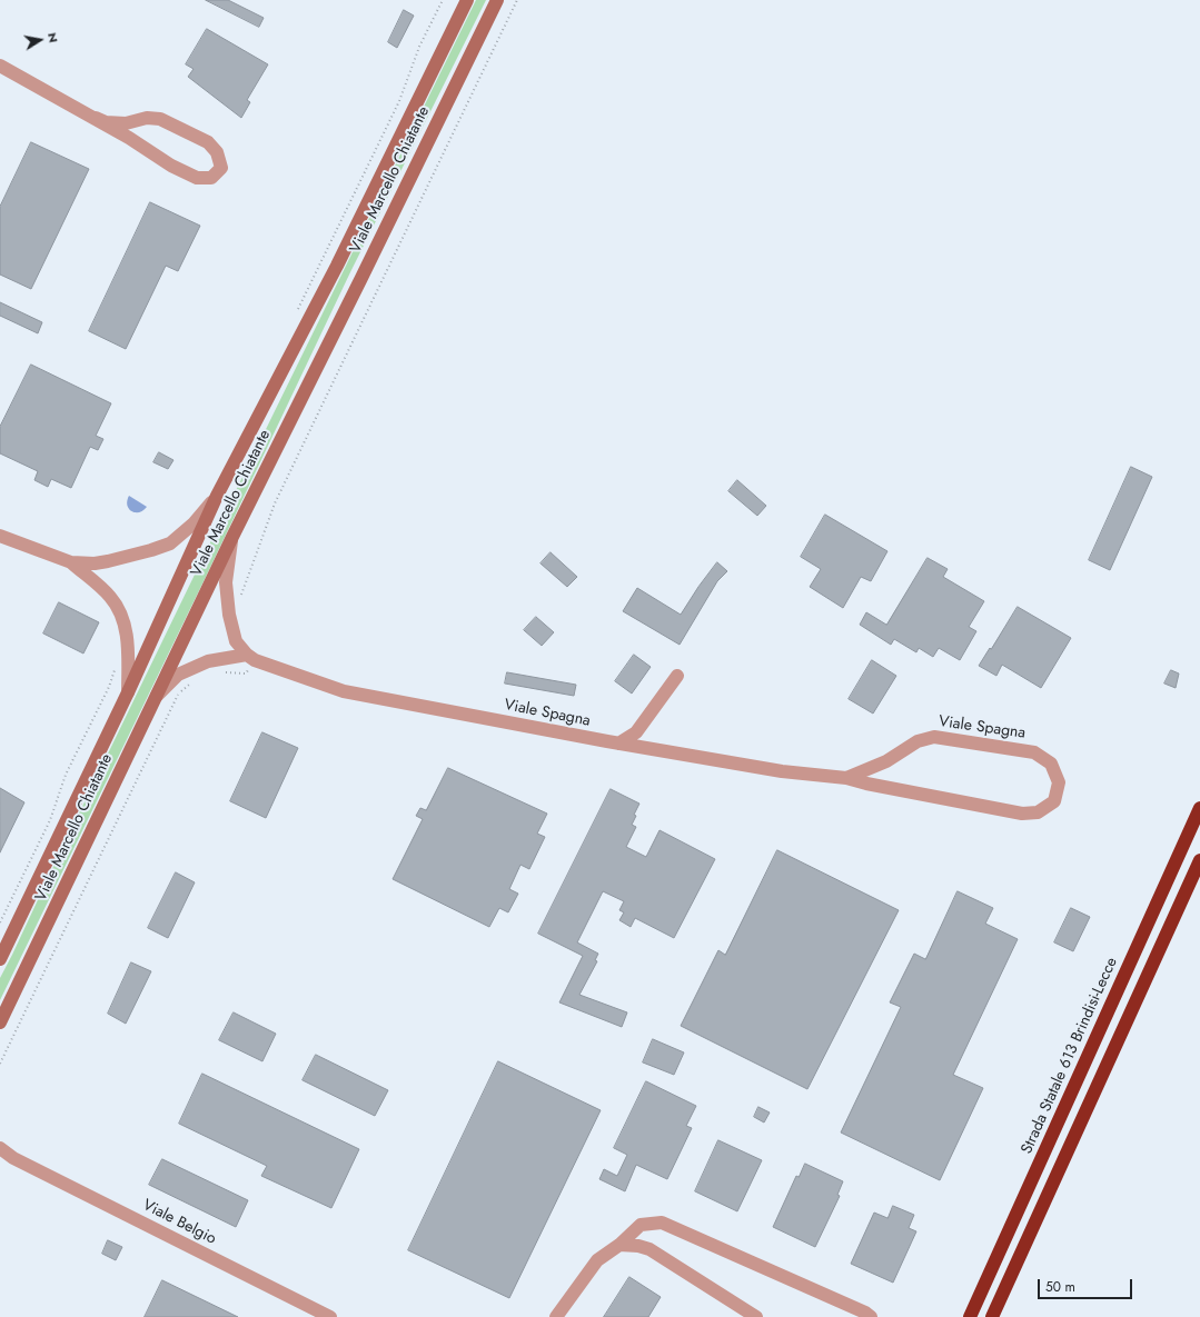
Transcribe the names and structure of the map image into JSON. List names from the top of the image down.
{
  "streets": {
    "highway": ["Strada Statale 613 Brindisi-Lecce"],
    "street": ["Viale Marcello Chiatante", "Viale Spagna", "Viale Belgio"]
  },
  "scale_bar": "50 m",
  "north": "right"
}
